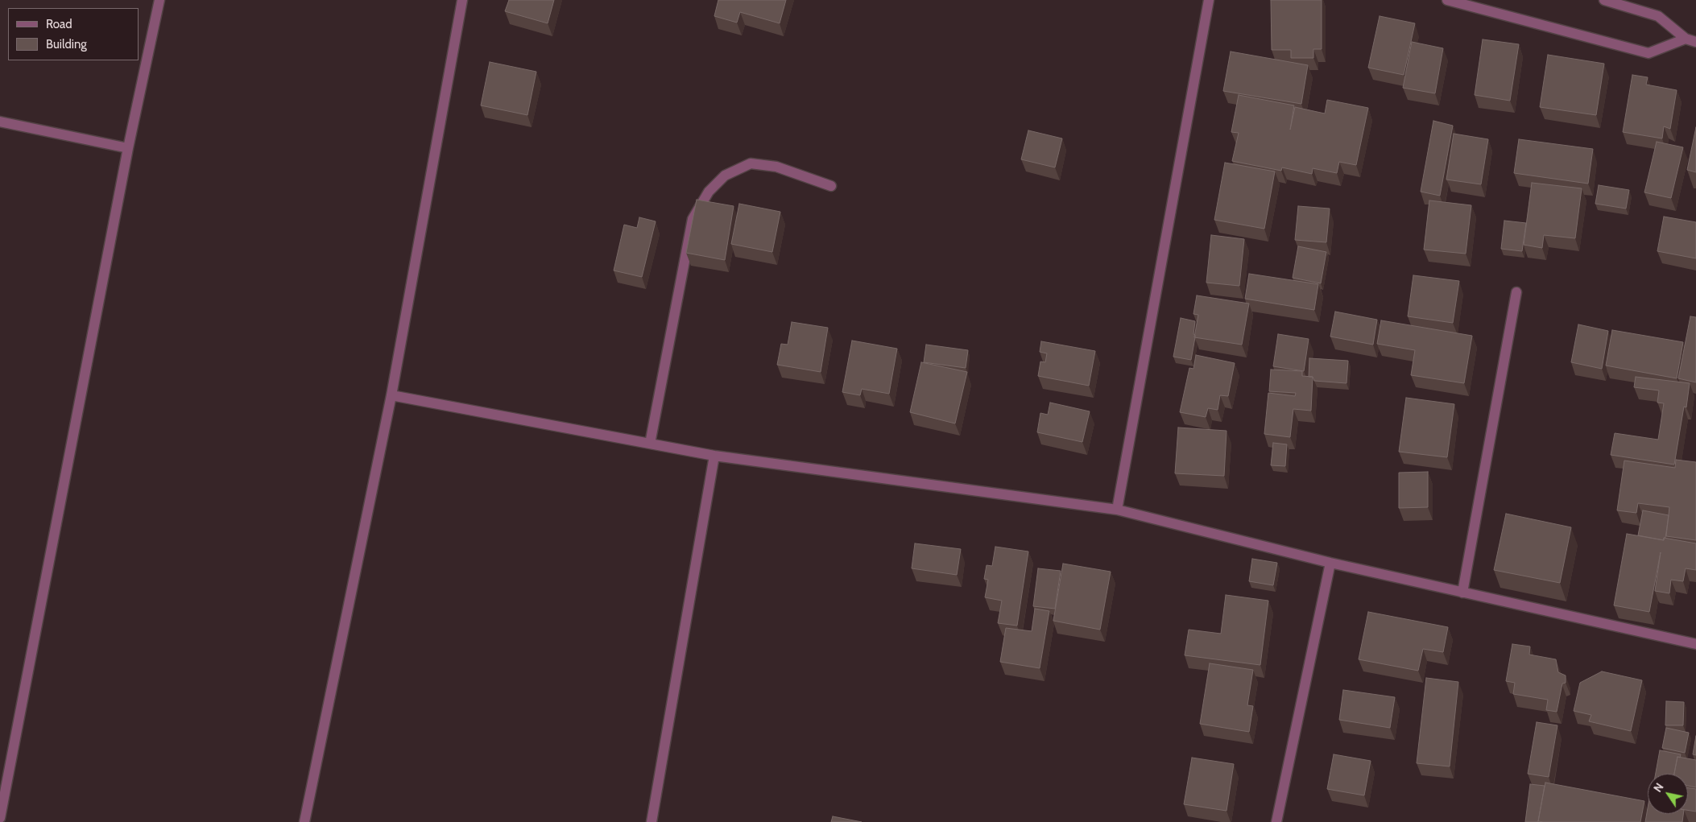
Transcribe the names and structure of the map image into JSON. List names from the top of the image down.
{
  "legend": ["Road", "Building"],
  "north": "top left"
}
